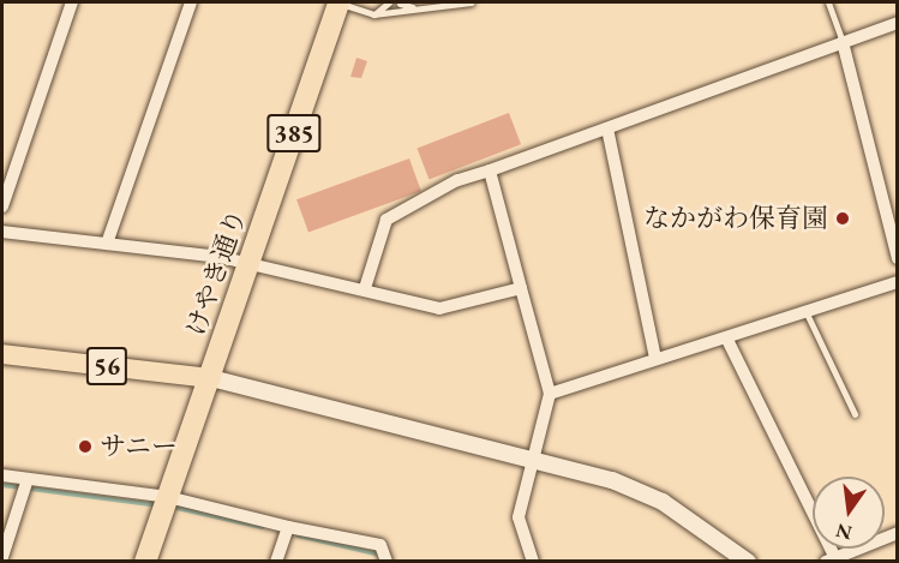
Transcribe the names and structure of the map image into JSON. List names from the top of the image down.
{
  "streets": {
    "highway": ["385", "けやき通り"],
    "main road": ["56"]
  },
  "crossings": [
    ["けやき通り", "56"]
  ],
  "places": ["なかがわ保育園", "サニー"],
  "north": "bottom"
}
